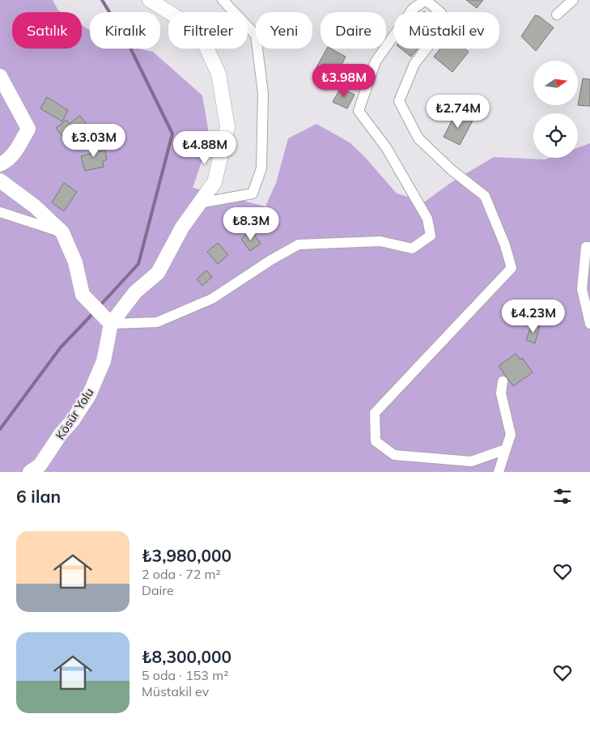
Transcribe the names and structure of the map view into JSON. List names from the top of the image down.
{
  "streets": {
    "street": ["Kösür Yolu"]
  },
  "north": "right",
  "page": {
    "chip": [
      "Satılık",
      "Kiralık",
      "Filtreler",
      "Yeni",
      "Daire",
      "Müstakil ev"
    ],
    "price": [
      "₺3.98M",
      "₺2.74M",
      "₺3.03M",
      "₺4.88M",
      "₺8.3M",
      "₺4.23M"
    ],
    "heading": "6 ilan",
    "list": [
      {
        "name": "₺3,980,000",
        "note": "2 oda · 72 m² · Daire"
      },
      {
        "name": "₺8,300,000",
        "note": "5 oda · 153 m² · Müstakil ev"
      }
    ]
  }
}
